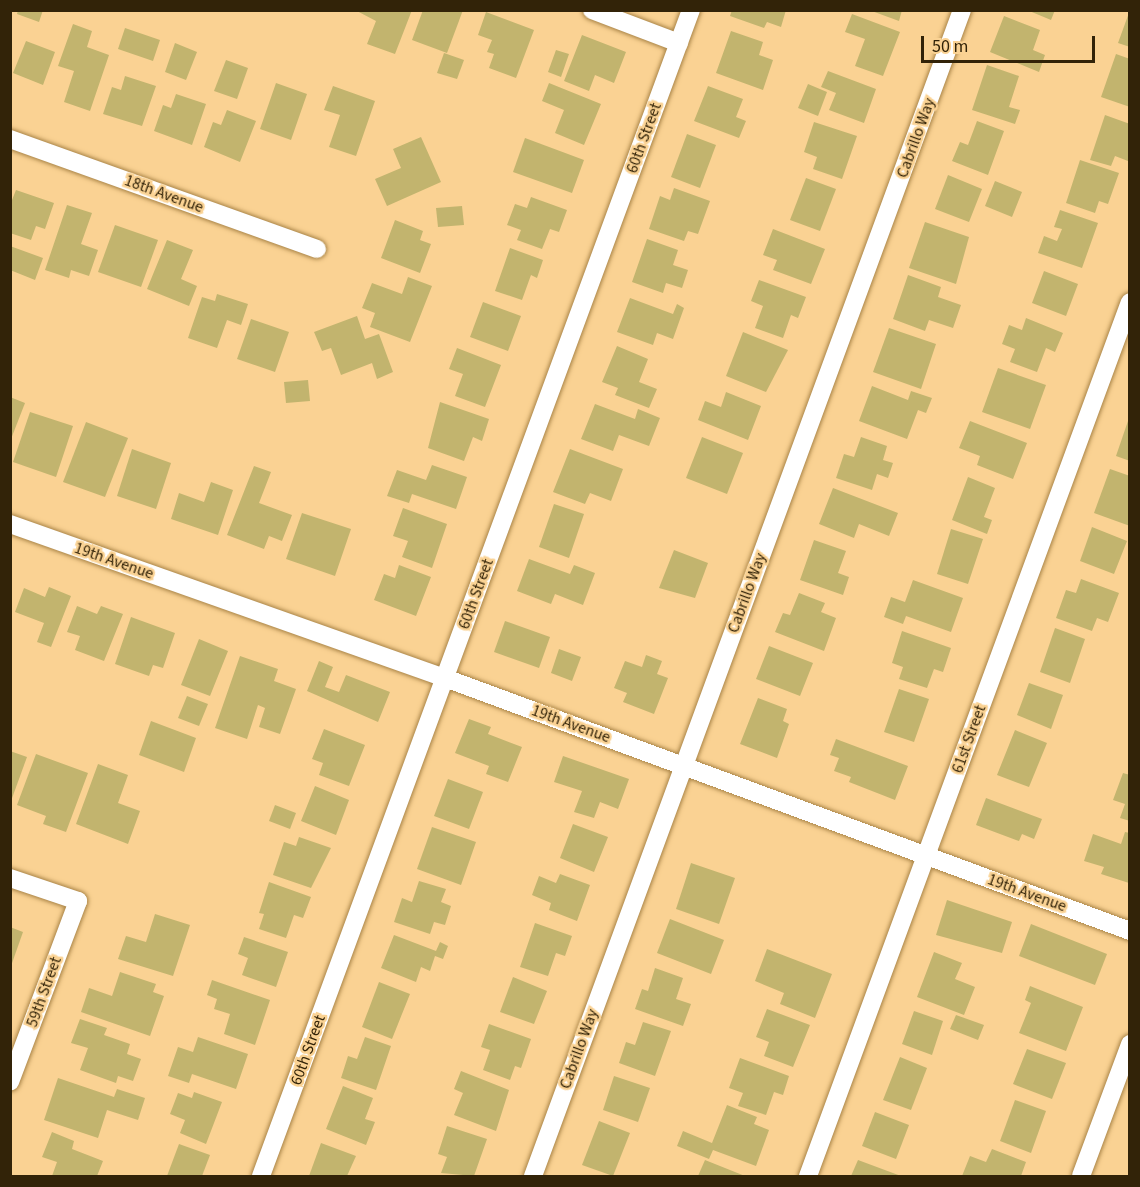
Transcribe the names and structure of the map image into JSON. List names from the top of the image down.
{
  "streets": {
    "street": [
      "60th Street",
      "Cabrillo Way",
      "18th Avenue",
      "19th Avenue",
      "61st Street",
      "59th Street"
    ]
  },
  "crossings": [
    ["60th Street", "19th Avenue"],
    ["Cabrillo Way", "19th Avenue"],
    ["19th Avenue", "61st Street"]
  ],
  "scale_bar": "50 m"
}
